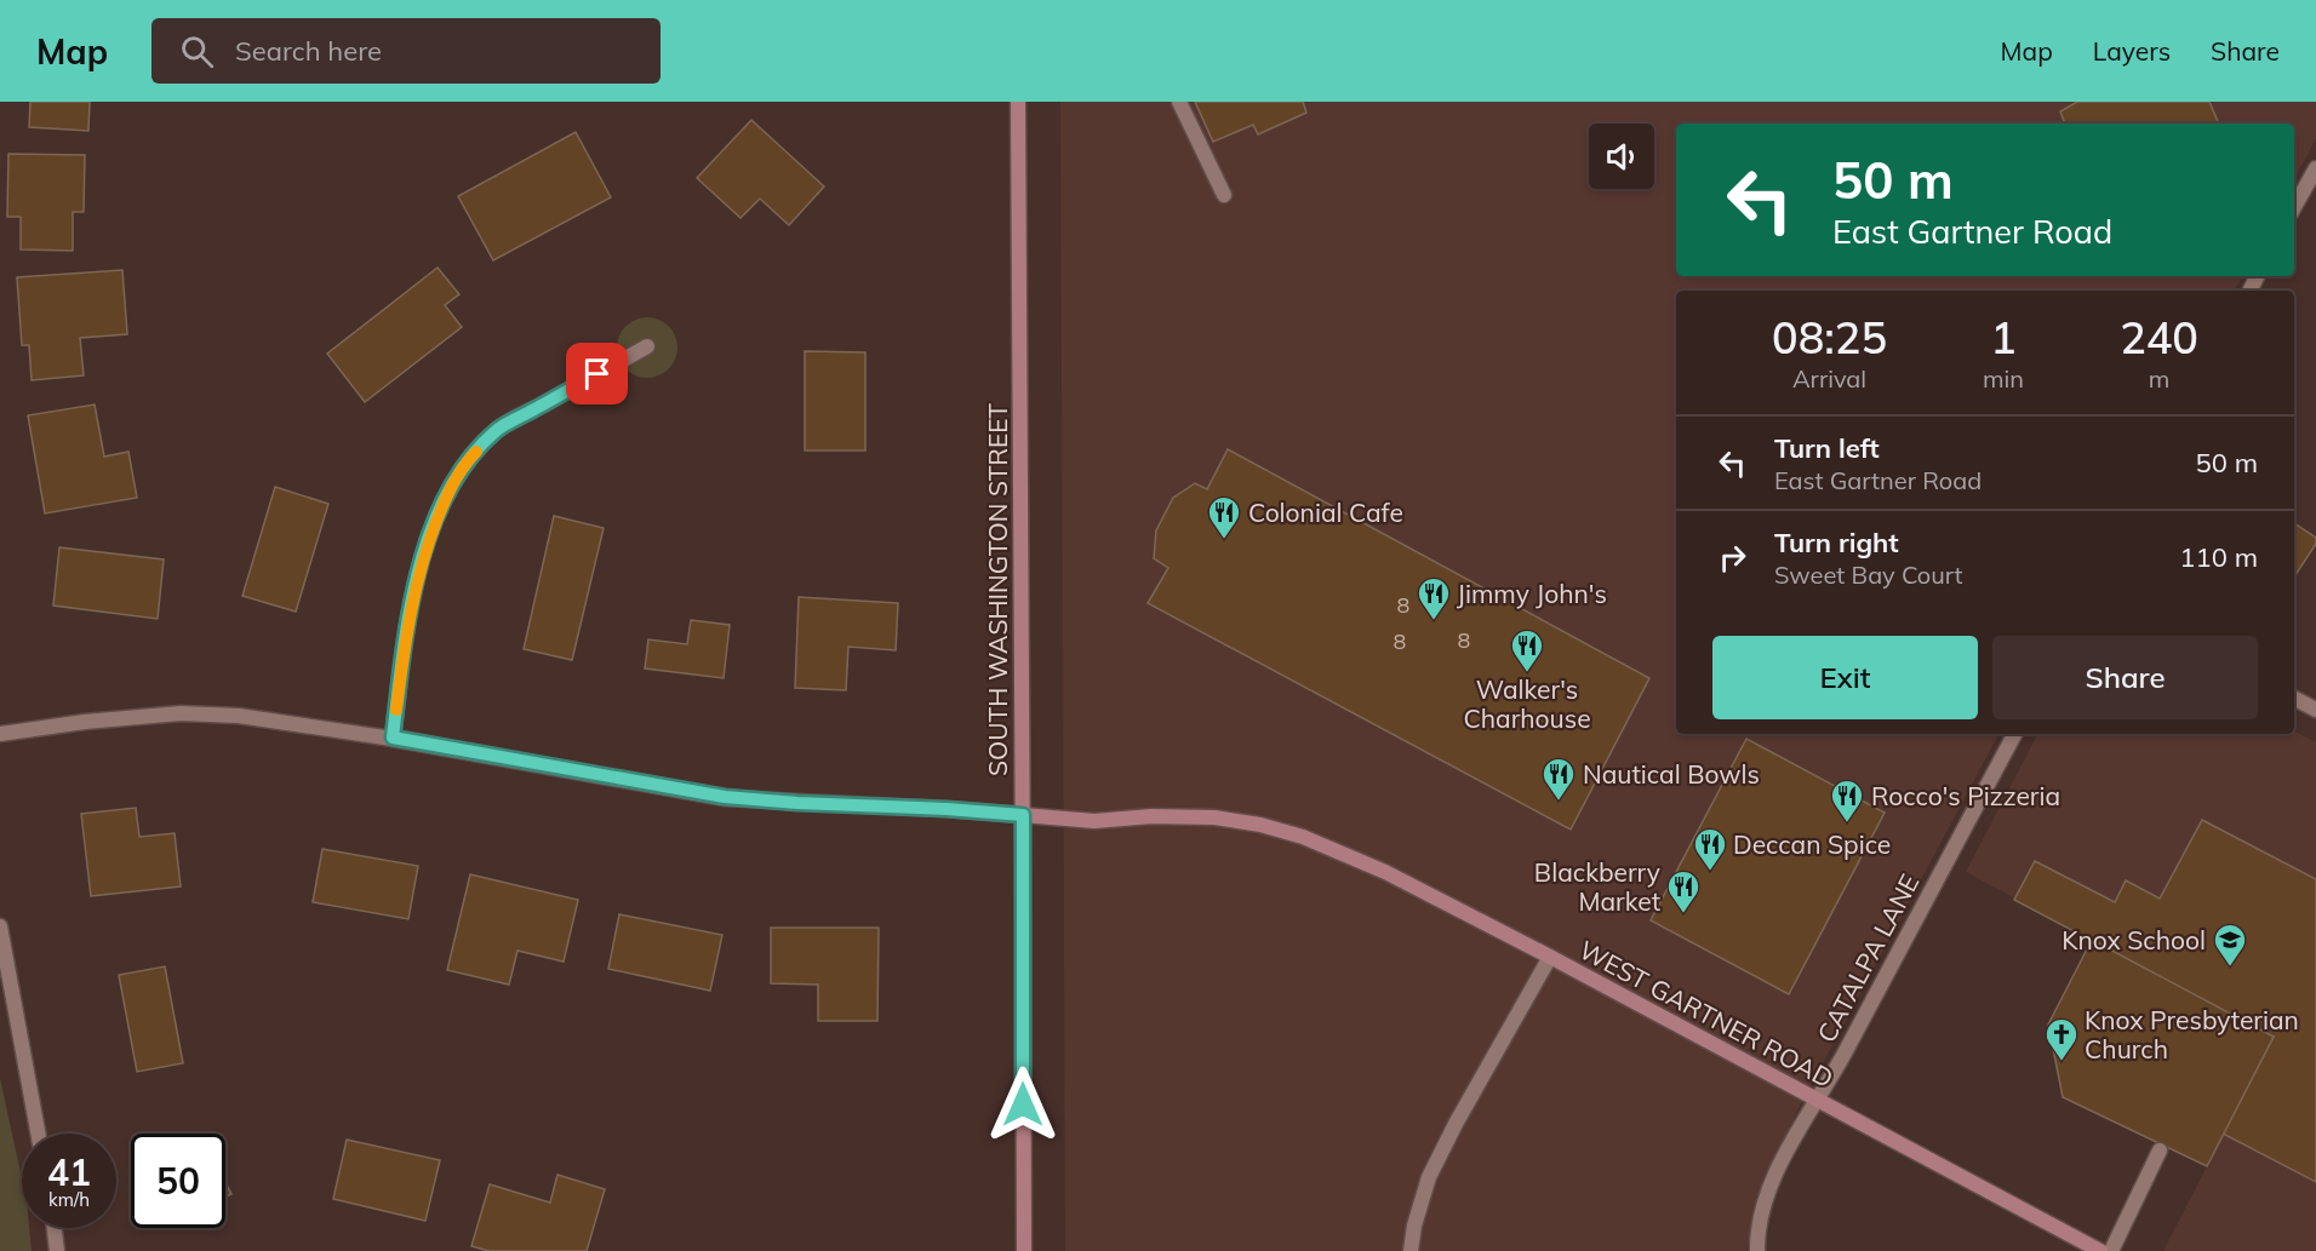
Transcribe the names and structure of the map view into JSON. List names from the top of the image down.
{
  "streets": {
    "street": ["SOUTH WASHINGTON STREET", "CATALPA LANE", "WEST GARTNER ROAD"]
  },
  "crossings": [
    ["SOUTH WASHINGTON STREET", "WEST GARTNER ROAD"],
    ["CATALPA LANE", "WEST GARTNER ROAD"]
  ],
  "places": {
    "restaurant": [
      "Colonial Cafe",
      "Jimmy John's",
      "Walker's Charhouse",
      "Nautical Bowls",
      "Rocco's Pizzeria",
      "Deccan Spice",
      "Blackberry Market"
    ],
    "school or university": ["Knox School"],
    "church": ["Knox Presbyterian Church"]
  },
  "house_numbers": ["8", "8", "8"],
  "page": {
    "header": "Map",
    "search": "Search here",
    "nav": ["Map", "Layers", "Share"],
    "turn": ["50 m", "East Gartner Road"],
    "eta": [
      "08:25",
      "Arrival",
      "1",
      "min",
      "240",
      "m"
    ],
    "list": [
      {
        "name": "Turn left",
        "note": "East Gartner Road",
        "value": "50 m"
      },
      {
        "name": "Turn right",
        "note": "Sweet Bay Court",
        "value": "110 m"
      }
    ],
    "buttons": ["Exit", "Share"],
    "speed": "41 km/h",
    "limit": "50"
  }
}
